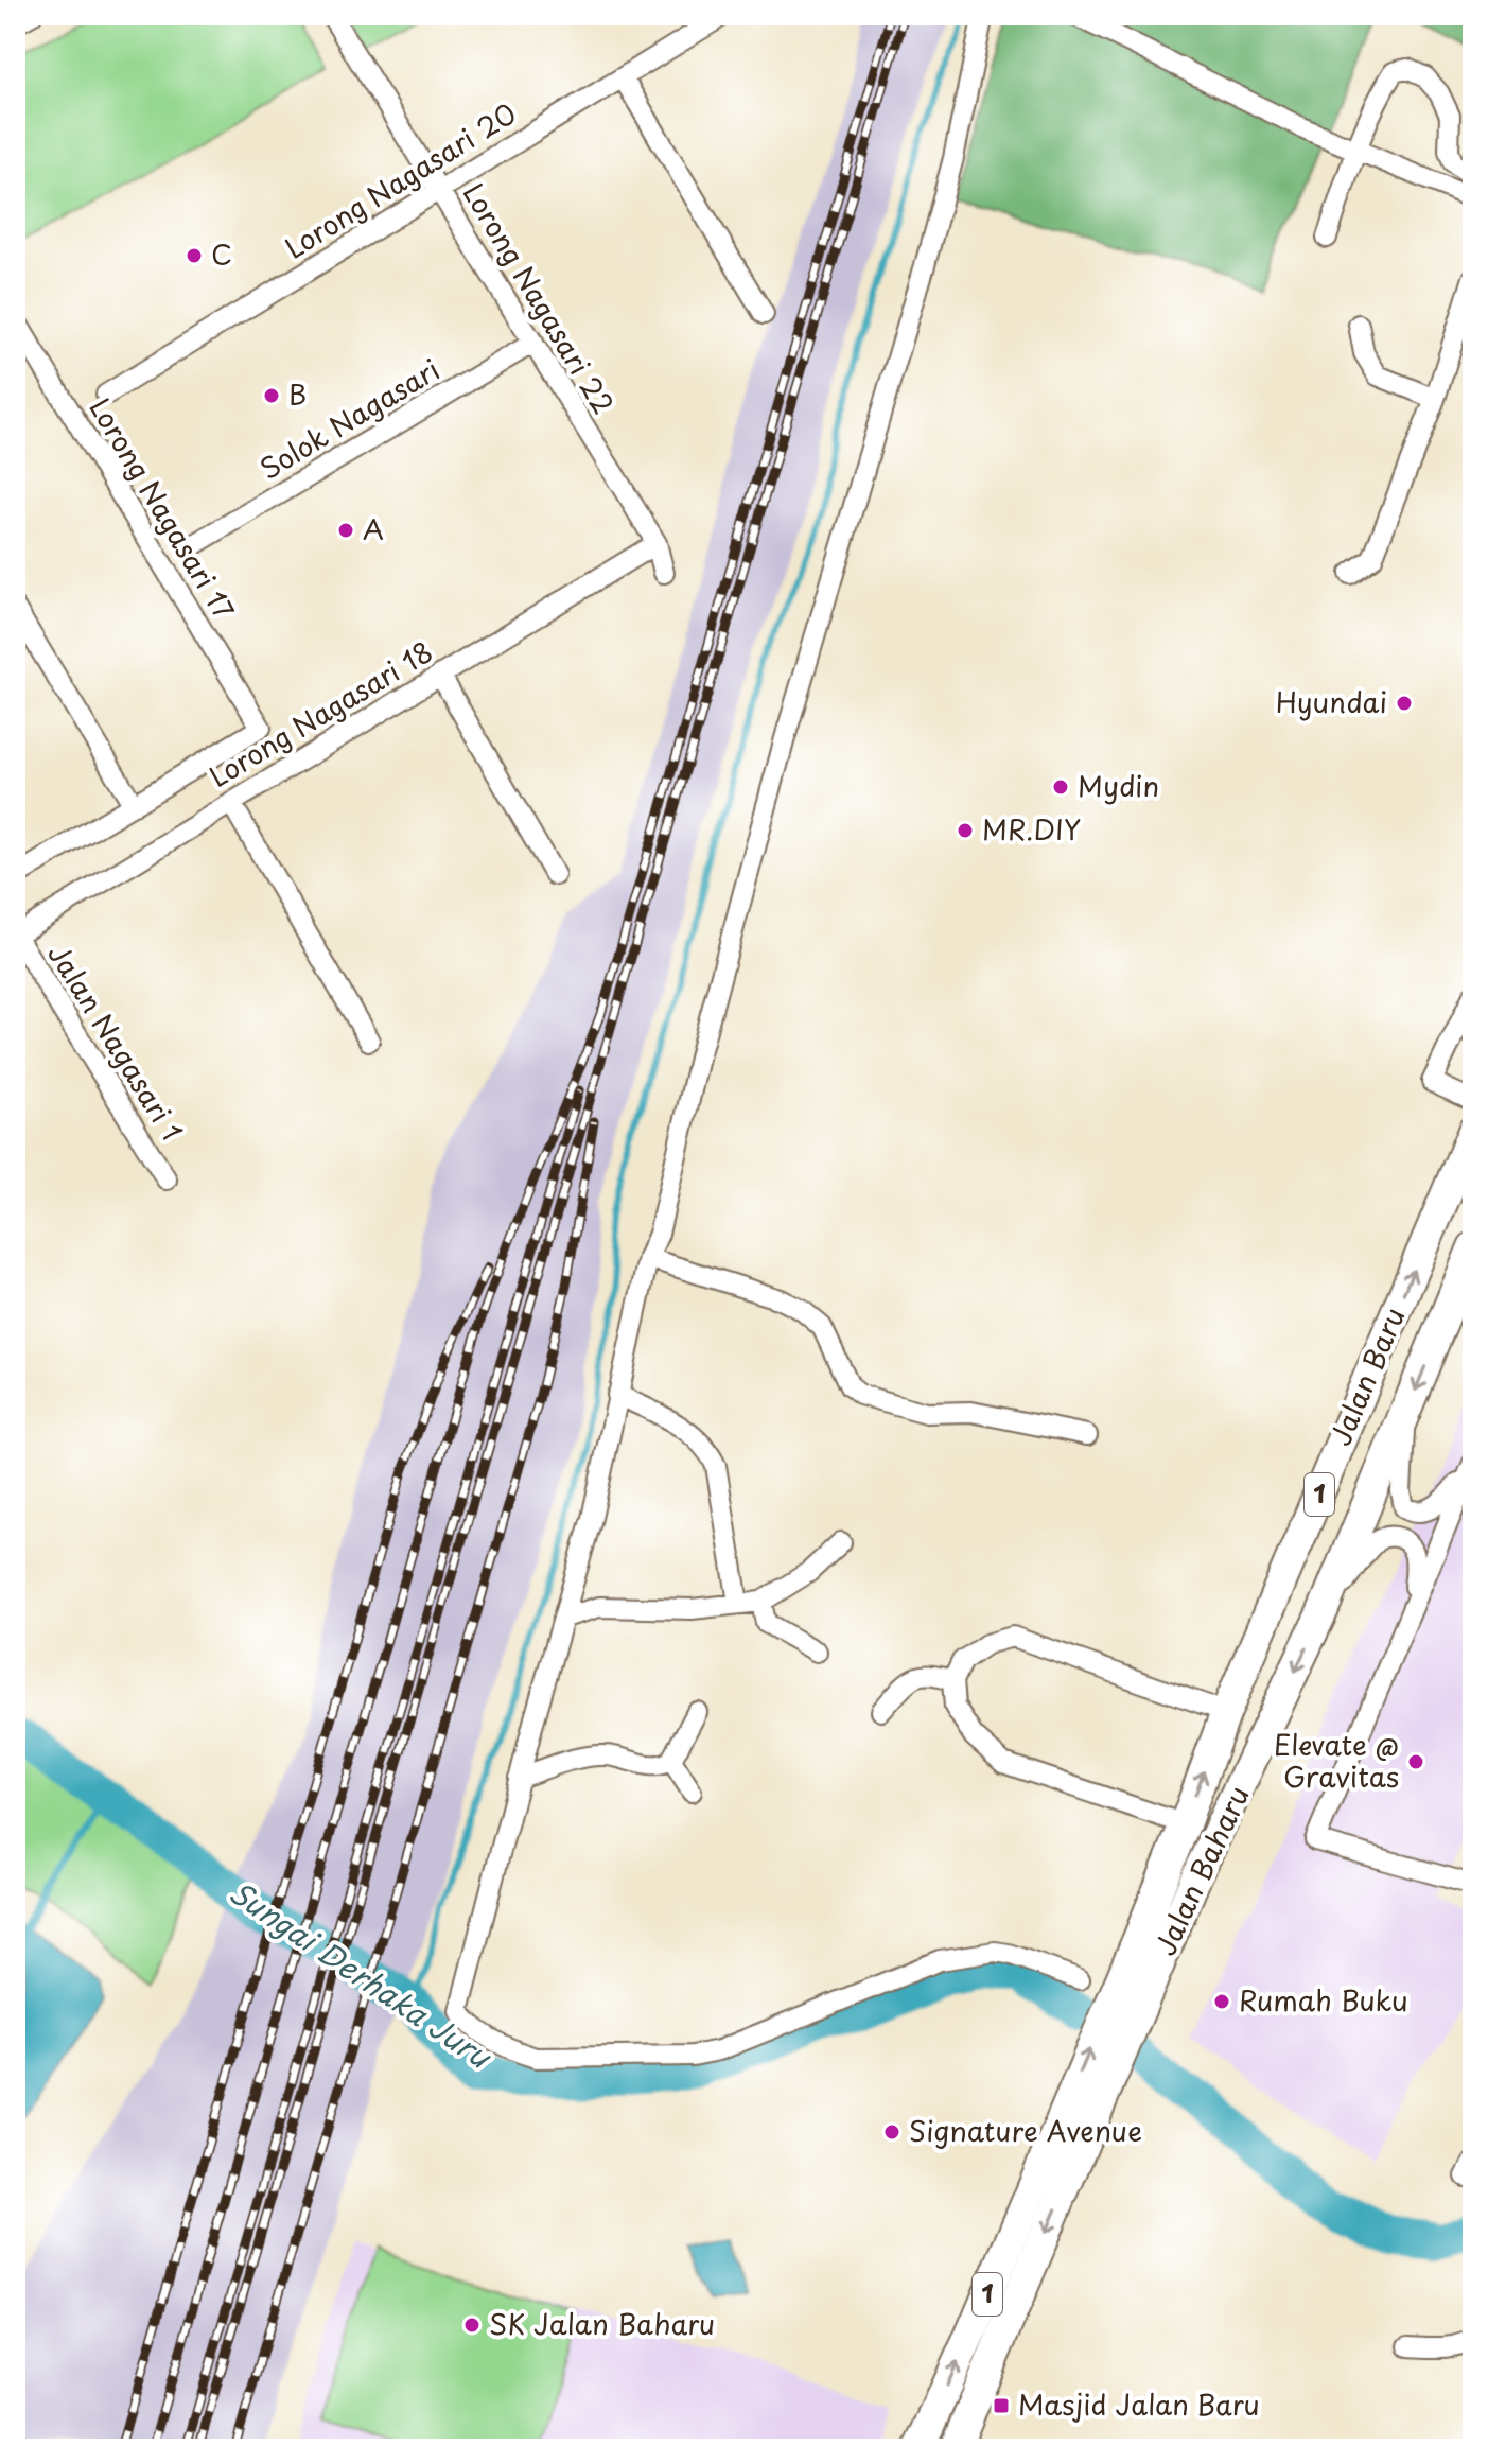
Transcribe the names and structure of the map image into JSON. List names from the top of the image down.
{
  "streets": {
    "highway": ["Jalan Baru", "1", "Jalan Baharu"],
    "street": [
      "Lorong Nagasari 20",
      "Lorong Nagasari 22",
      "Solok Nagasari",
      "Lorong Nagasari 17",
      "Lorong Nagasari 18",
      "Jalan Nagasari 1"
    ]
  },
  "crossings": [
    ["Lorong Nagasari 20", "Lorong Nagasari 22"],
    ["Lorong Nagasari 22", "Solok Nagasari"],
    ["Lorong Nagasari 22", "Lorong Nagasari 18"],
    ["Lorong Nagasari 18", "Jalan Nagasari 1"],
    ["Jalan Baru", "Jalan Baharu"]
  ],
  "one_way": ["Jalan Baru"],
  "water": ["Sungai Derhaka Juru"],
  "places": {
    "other": [
      "C",
      "B",
      "A",
      "Hyundai",
      "Mydin",
      "MR.DIY",
      "Elevate @ Gravitas",
      "Rumah Buku",
      "Signature Avenue",
      "SK Jalan Baharu"
    ],
    "transit": ["Masjid Jalan Baru"]
  }
}
